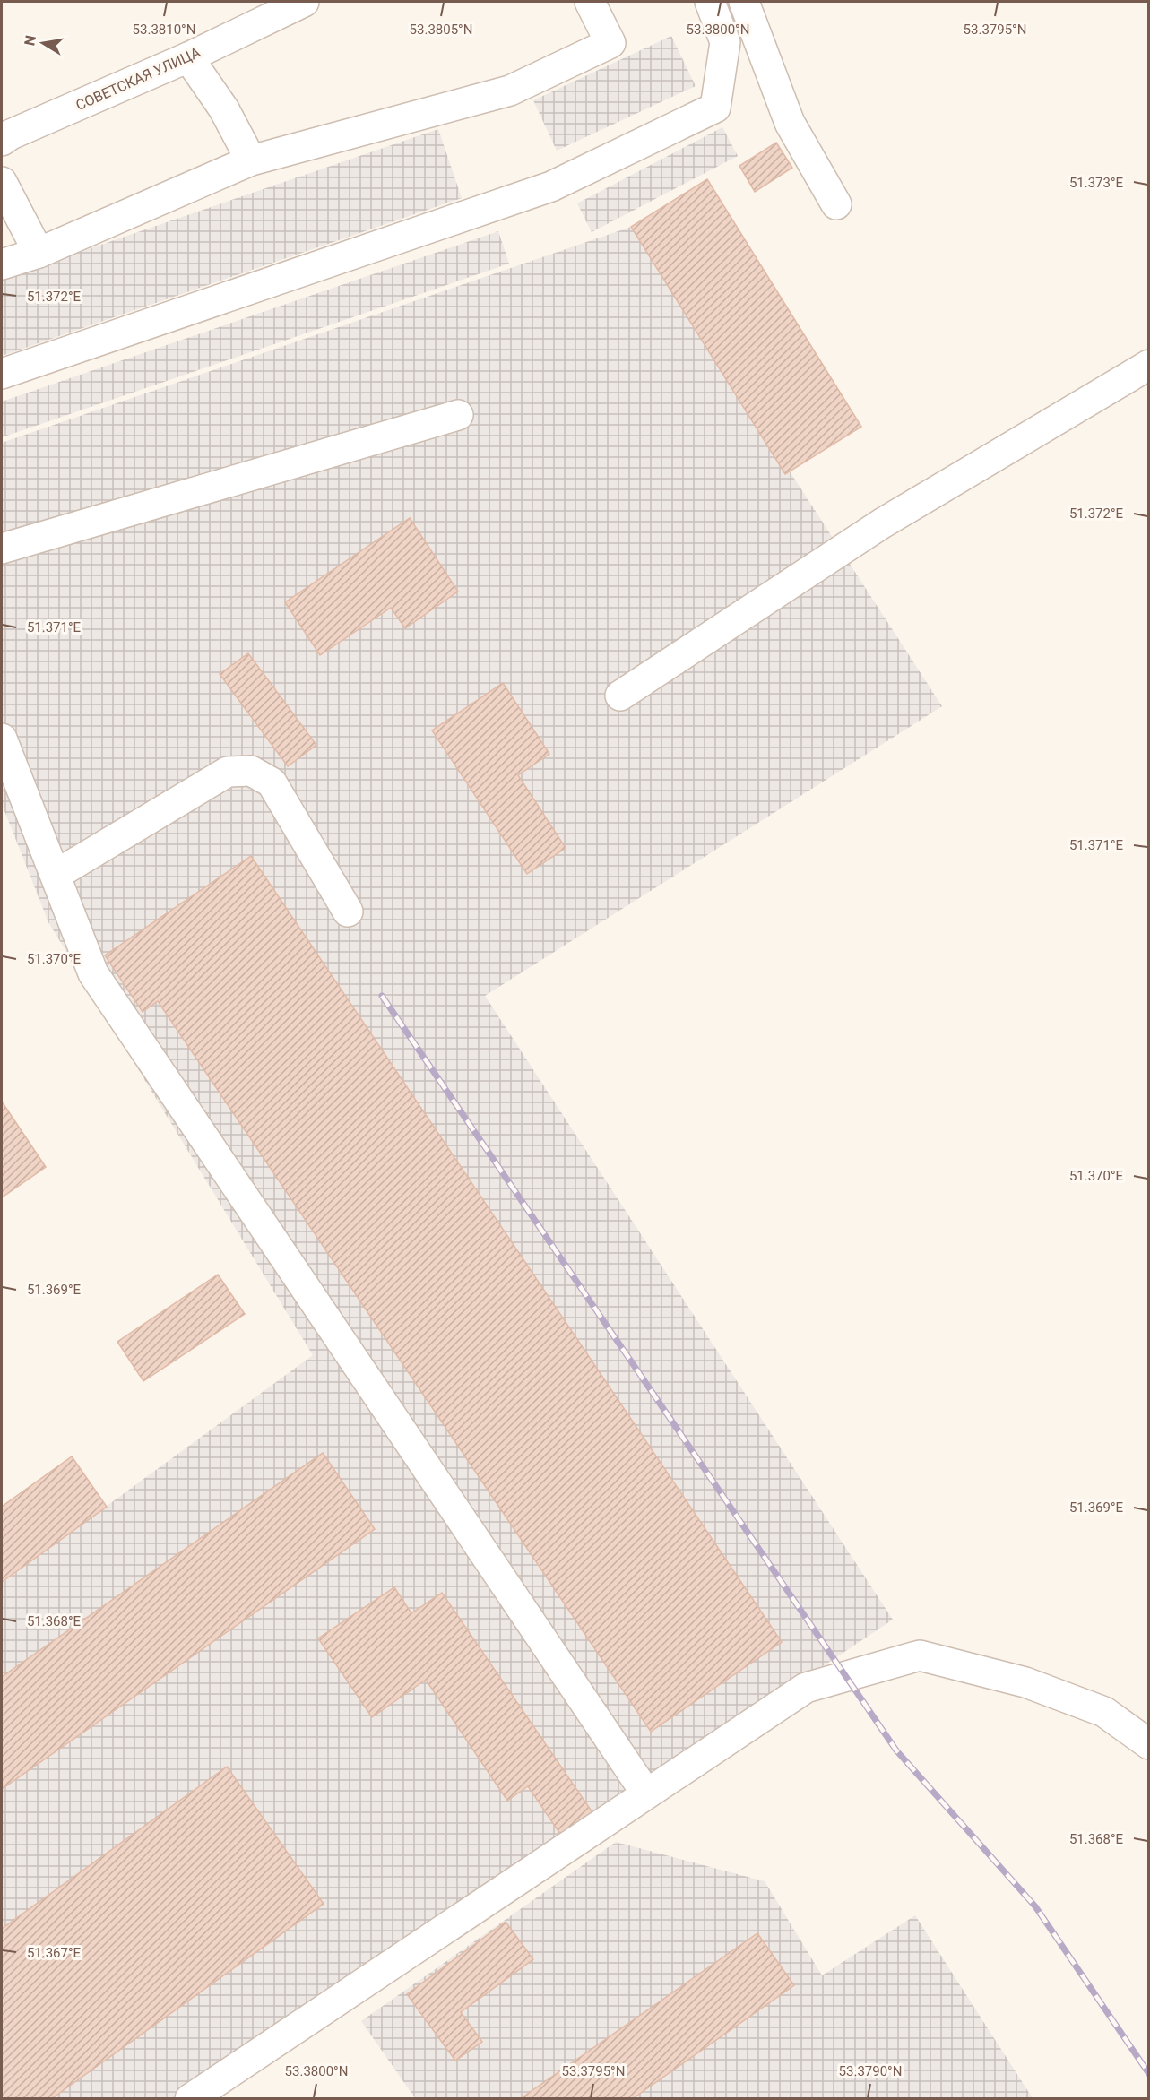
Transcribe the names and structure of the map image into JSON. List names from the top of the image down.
{
  "streets": {
    "street": ["СОВЕТСКАЯ УЛИЦА"]
  },
  "north": "left",
  "coordinates": [
    "53.3810°N",
    "53.3805°N",
    "53.3800°N",
    "53.3795°N",
    "51.373°E",
    "51.372°E",
    "51.371°E",
    "51.370°E",
    "51.369°E",
    "51.368°E",
    "51.367°E",
    "53.3790°N"
  ]
}
